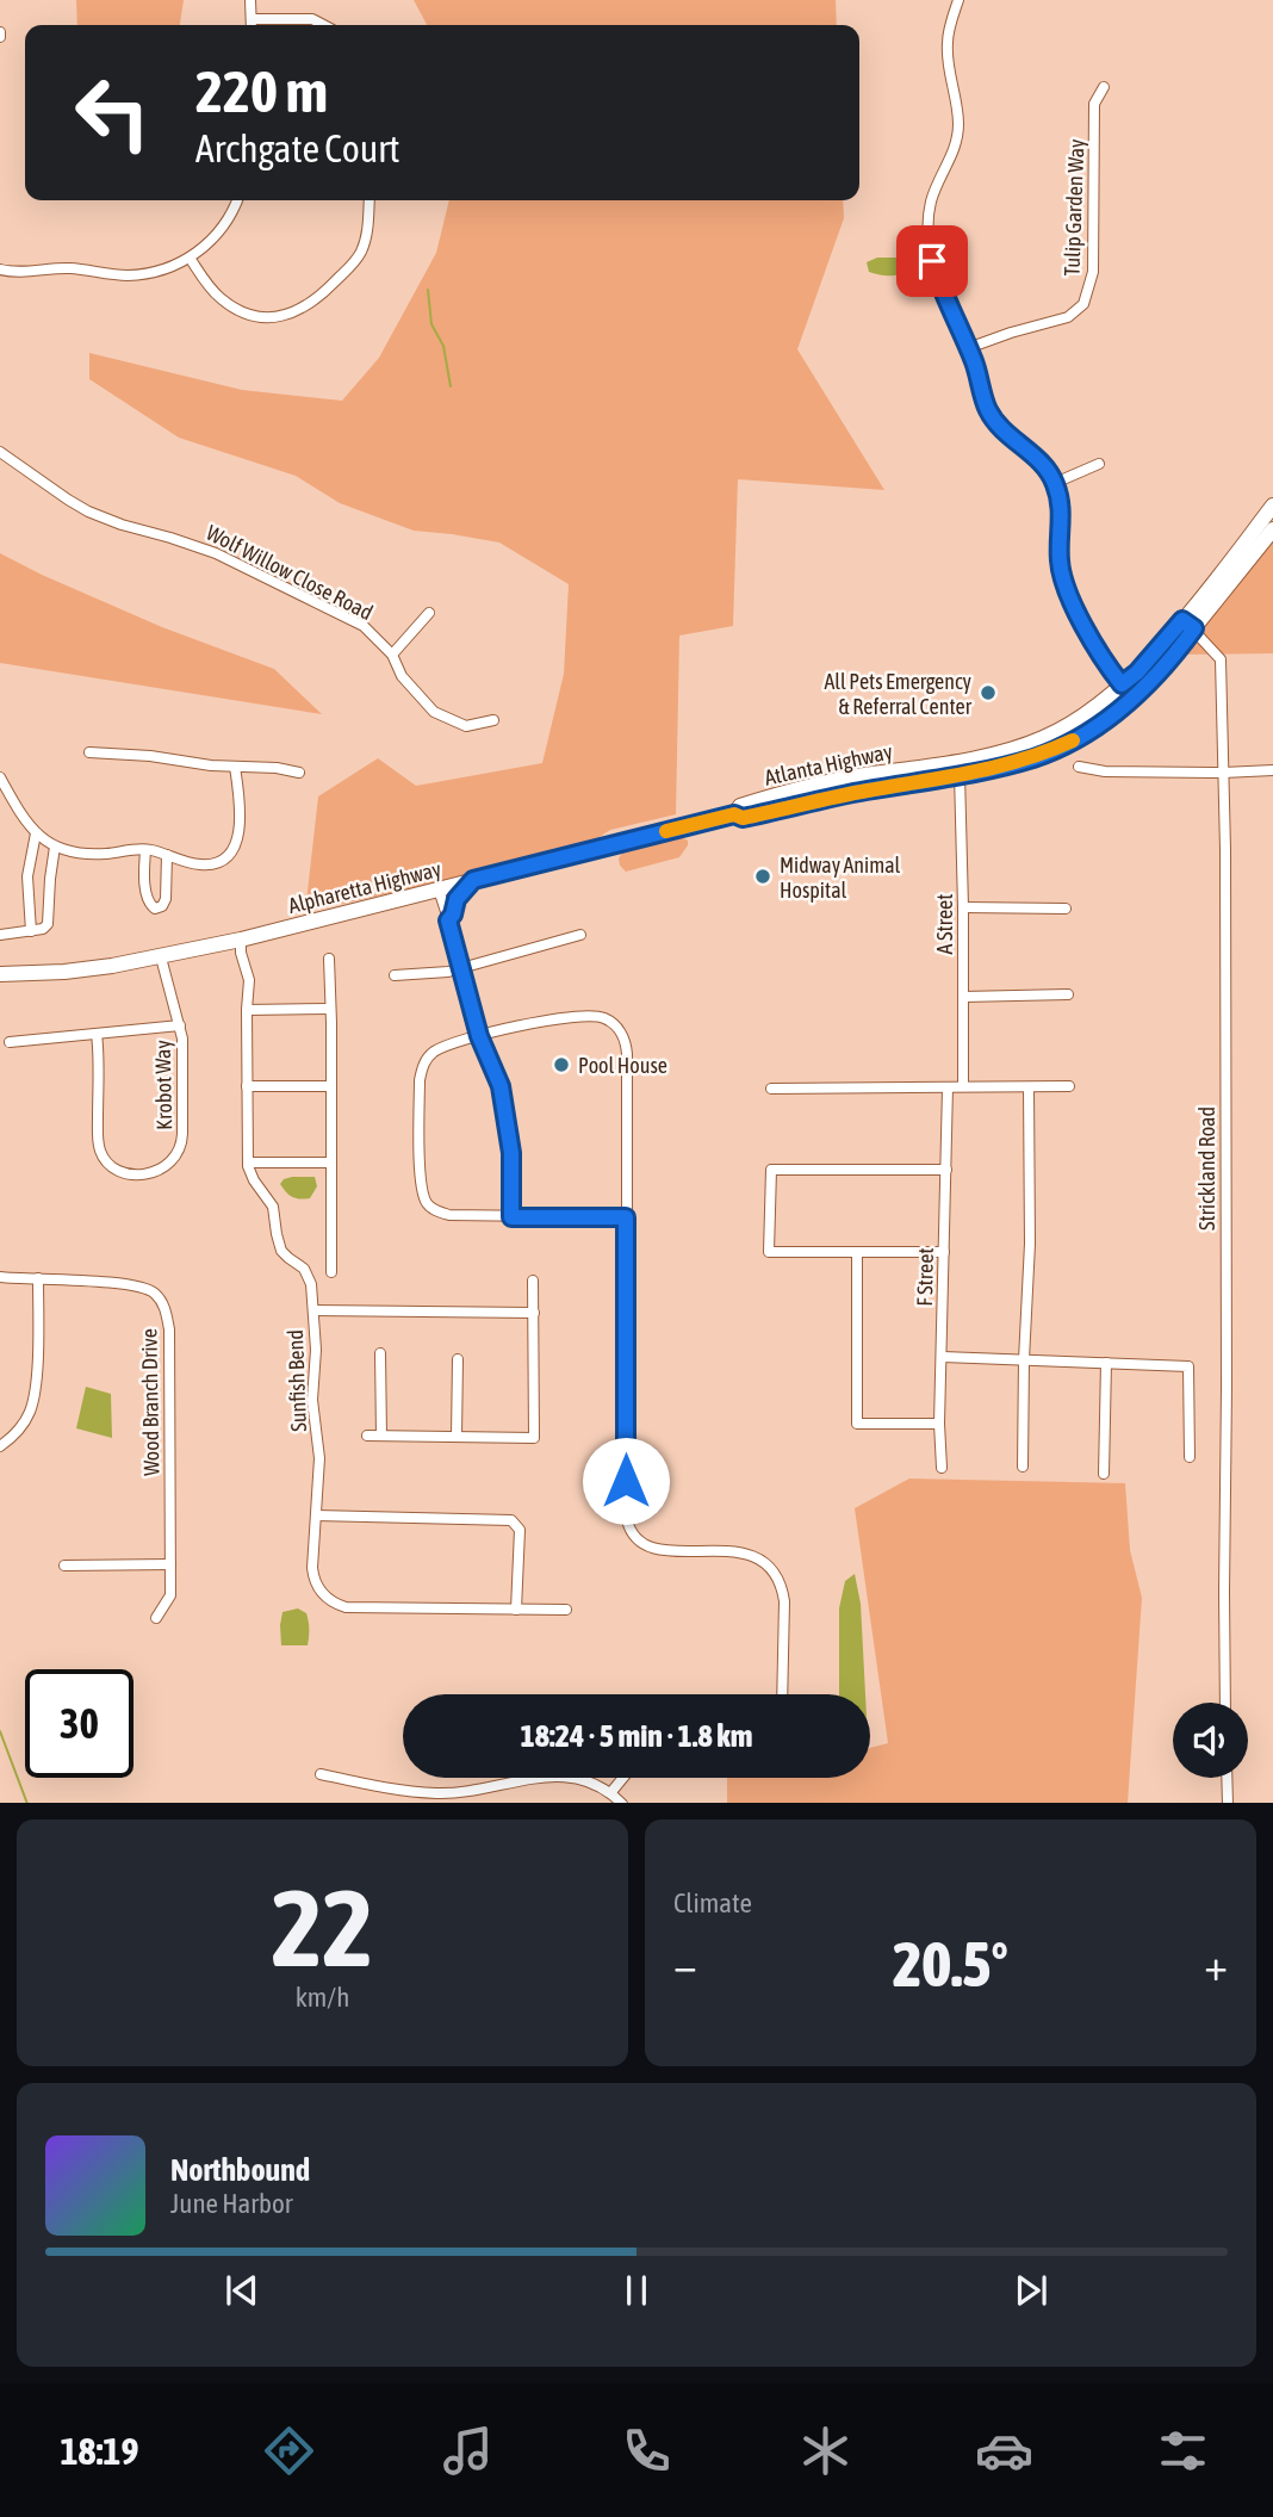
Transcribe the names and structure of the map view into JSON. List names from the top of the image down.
{
  "streets": {
    "main road": ["Atlanta Highway", "Alpharetta Highway"],
    "street": [
      "Tulip Garden Way",
      "Wolf Willow Close Road",
      "A Street",
      "Krobot Way",
      "Strickland Road",
      "F Street",
      "Sunfish Bend",
      "Wood Branch Drive"
    ]
  },
  "crossings": [
    ["Atlanta Highway", "Alpharetta Highway"],
    ["Atlanta Highway", "A Street"],
    ["Atlanta Highway", "Strickland Road"],
    ["Alpharetta Highway", "Krobot Way"],
    ["Alpharetta Highway", "Sunfish Bend"]
  ],
  "places": ["All Pets Emergency & Referral Center", "Midway Animal Hospital", "Pool House"],
  "page": {
    "turn": ["220 m", "Archgate Court"],
    "limit": "30",
    "trip": "18:24 · 5 min · 1.8 km",
    "tile": [
      ["22", "km/h"],
      "Climate"
    ],
    "heat": ["−", "20.5°", "+"],
    "song": ["Northbound", "June Harbor"],
    "tabs": "18:19"
  }
}
